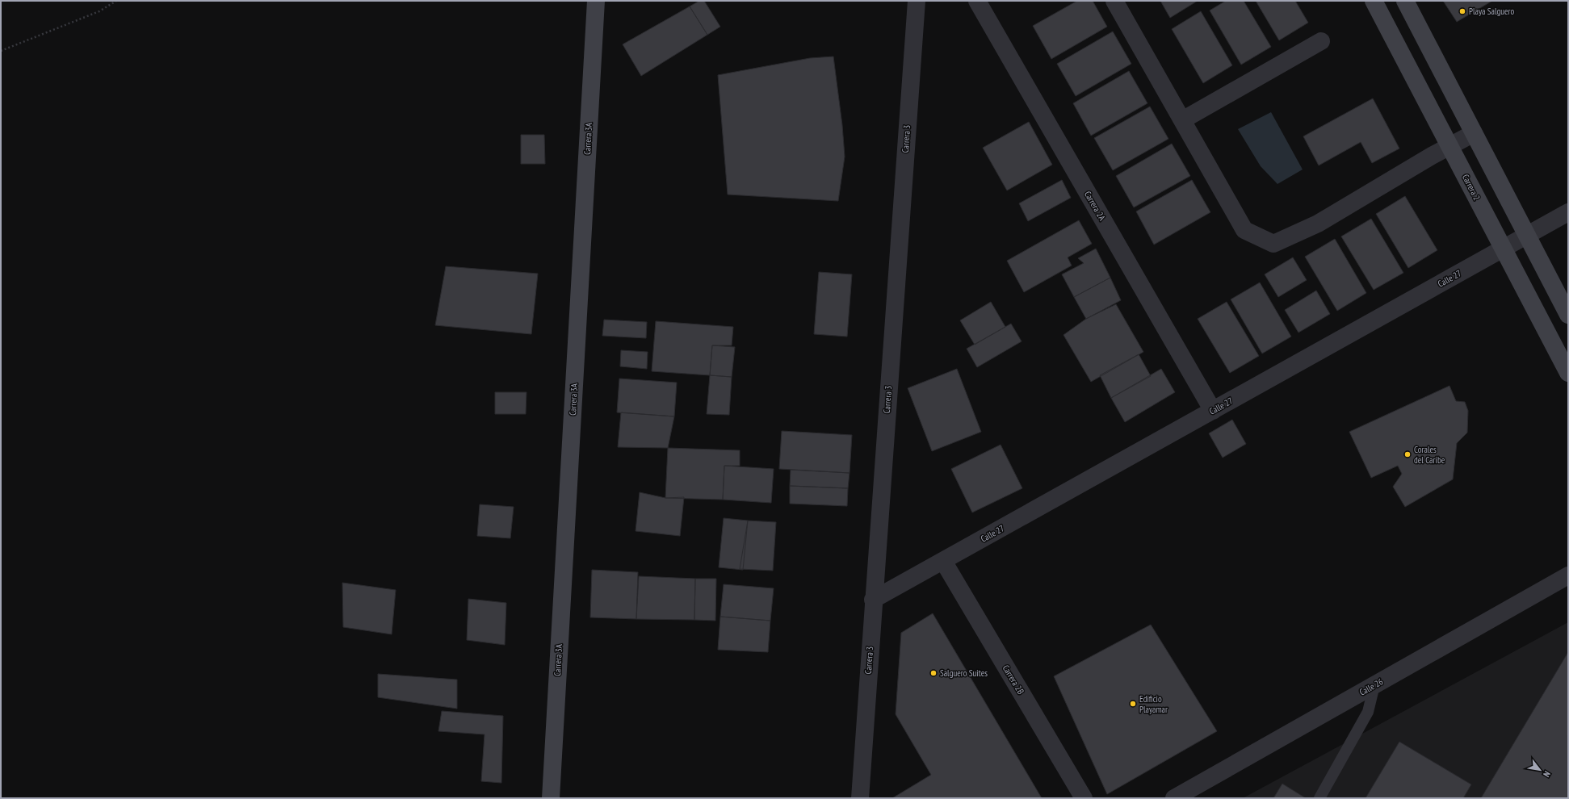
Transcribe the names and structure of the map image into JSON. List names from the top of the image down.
{
  "streets": {
    "street": [
      "Carrera 3A",
      "Carrera 3",
      "Carrera 2",
      "Carrera 2A",
      "Calle 27",
      "Carrera 2B",
      "Calle 26"
    ]
  },
  "crossings": [
    ["Carrera 3", "Calle 27"],
    ["Carrera 2", "Calle 27"],
    ["Carrera 2A", "Calle 27"],
    ["Calle 27", "Carrera 2B"]
  ],
  "places": [
    "Playa Salguero",
    "Corales del Caribe",
    "Salguero Suites",
    "Edificio Playamar"
  ],
  "north": "bottom right"
}
